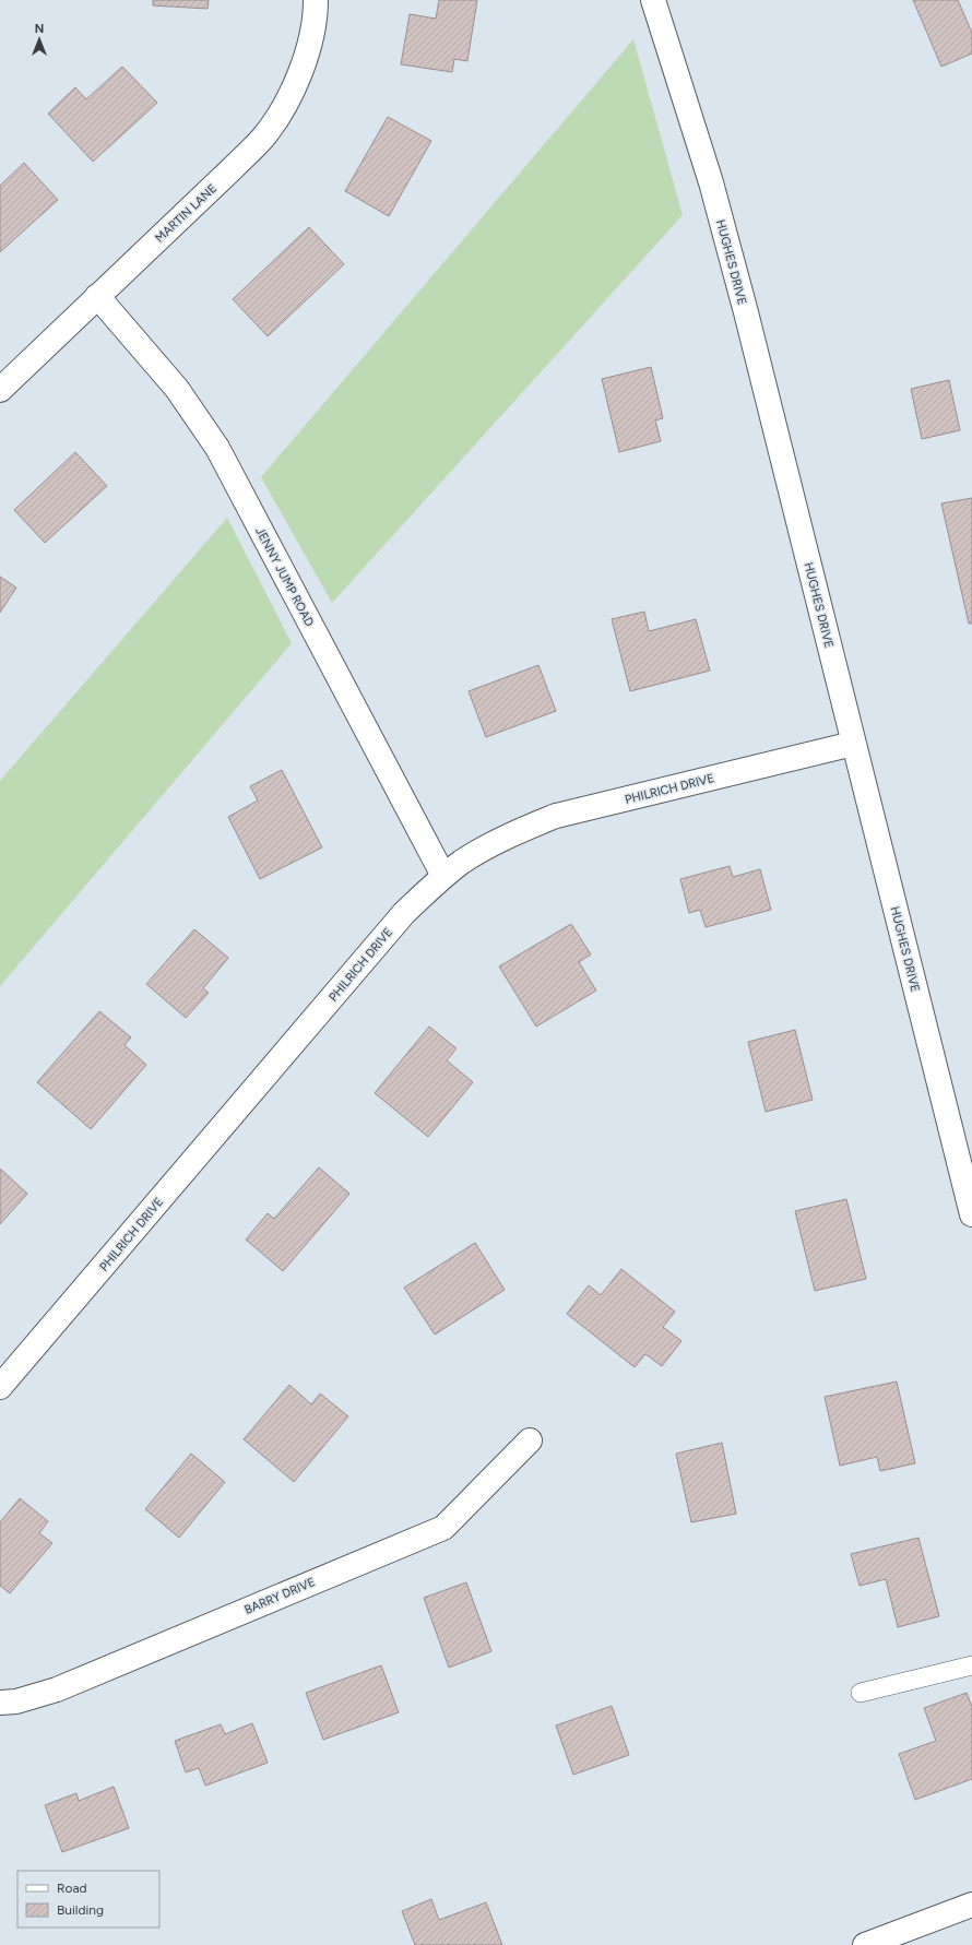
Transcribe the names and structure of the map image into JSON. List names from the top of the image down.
{
  "streets": {
    "street": [
      "MARTIN LANE",
      "HUGHES DRIVE",
      "JENNY JUMP ROAD",
      "PHILRICH DRIVE",
      "BARRY DRIVE"
    ]
  },
  "crossings": [
    ["MARTIN LANE", "JENNY JUMP ROAD"],
    ["HUGHES DRIVE", "PHILRICH DRIVE"],
    ["JENNY JUMP ROAD", "PHILRICH DRIVE"]
  ],
  "legend": ["Road", "Building"],
  "north": "top"
}
